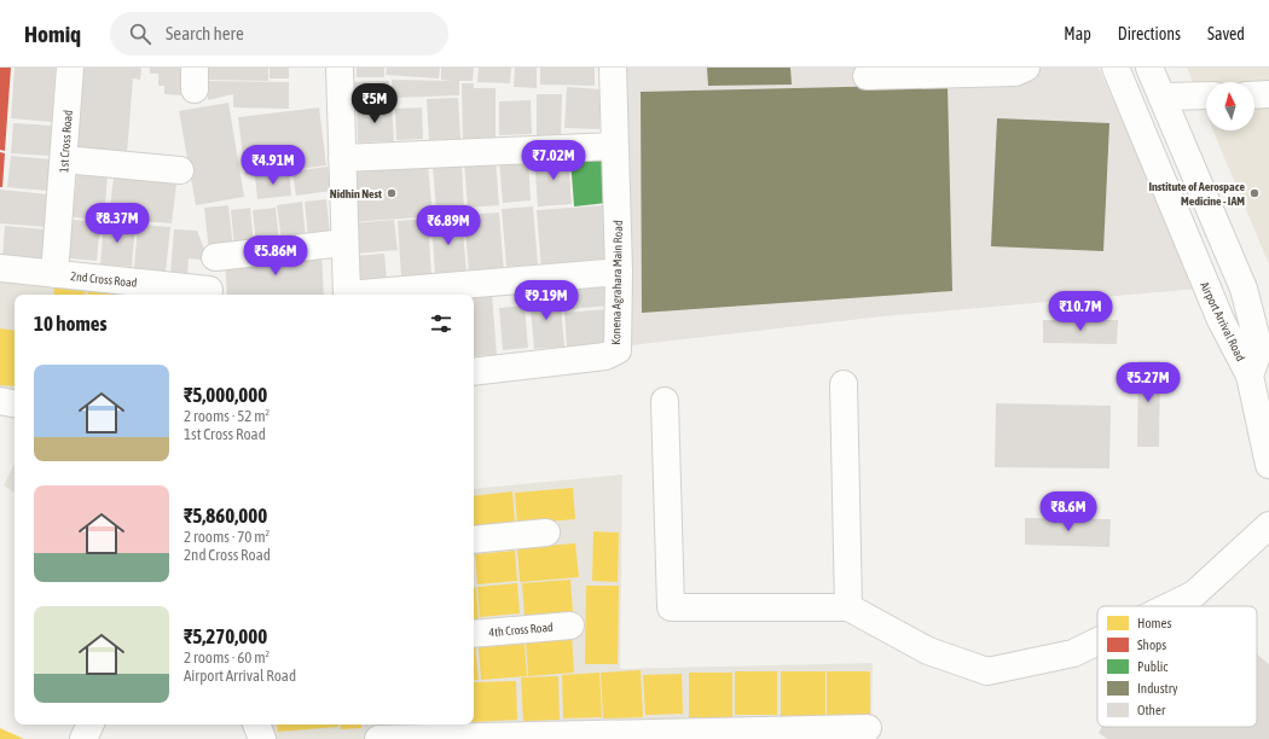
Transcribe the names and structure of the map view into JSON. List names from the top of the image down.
{
  "streets": {
    "street": [
      "1st Cross Road",
      "2nd Cross Road",
      "Konena Agrahara Main Road",
      "Airport Arrival Road",
      "4th Cross Road"
    ]
  },
  "crossings": [
    ["1st Cross Road", "2nd Cross Road"]
  ],
  "places": ["Nidhin Nest", "Institute of Aerospace Medicine - IAM"],
  "legend": [
    "Homes",
    "Shops",
    "Public",
    "Industry",
    "Other"
  ],
  "north": "top",
  "page": {
    "header": "Homiq",
    "search": "Search here",
    "nav": ["Map", "Directions", "Saved"],
    "price": [
      "₹5M",
      "₹7.02M",
      "₹4.91M",
      "₹8.37M",
      "₹6.89M",
      "₹5.86M",
      "₹9.19M",
      "₹10.7M",
      "₹5.27M",
      "₹8.6M"
    ],
    "heading": "10 homes",
    "list": [
      {
        "name": "₹5,000,000",
        "note": "2 rooms · 52 m² · 1st Cross Road"
      },
      {
        "name": "₹5,860,000",
        "note": "2 rooms · 70 m² · 2nd Cross Road"
      },
      {
        "name": "₹5,270,000",
        "note": "2 rooms · 60 m² · Airport Arrival Road"
      }
    ]
  }
}
